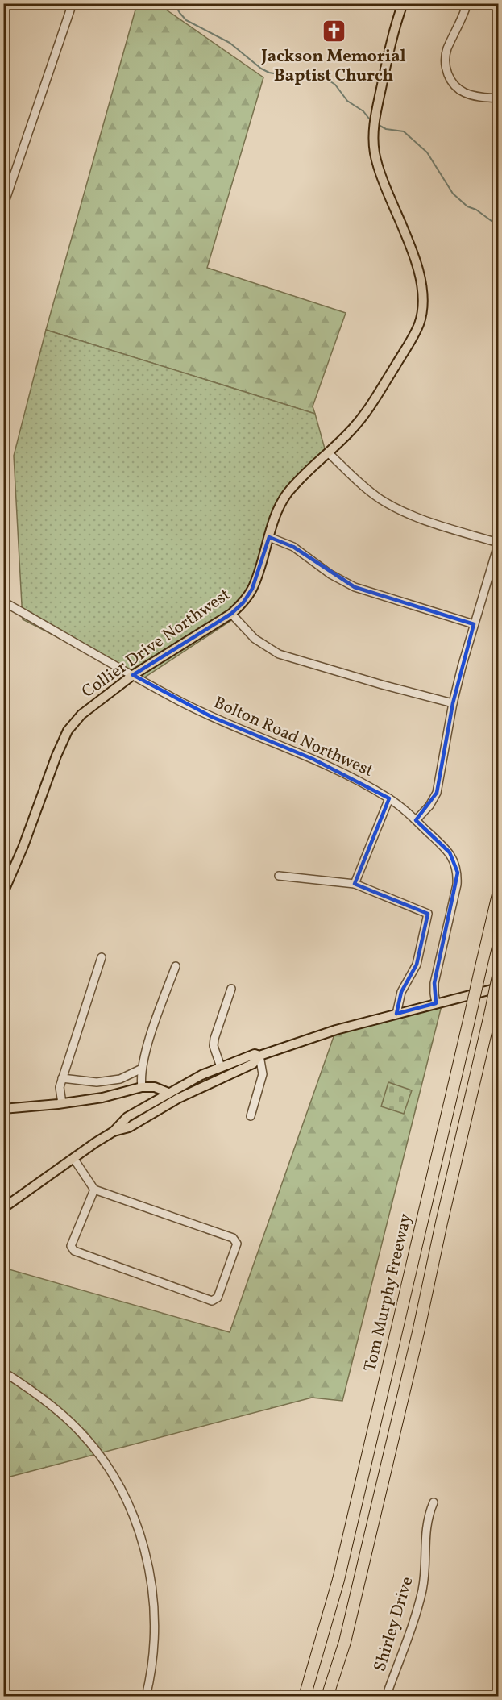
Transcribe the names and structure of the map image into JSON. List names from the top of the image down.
{
  "streets": {
    "highway": ["Tom Murphy Freeway"],
    "main road": ["Collier Drive Northwest"],
    "street": ["Bolton Road Northwest", "Shirley Drive"]
  },
  "crossings": [
    ["Collier Drive Northwest", "Bolton Road Northwest"]
  ],
  "places": {
    "church": ["Jackson Memorial Baptist Church"]
  }
}
